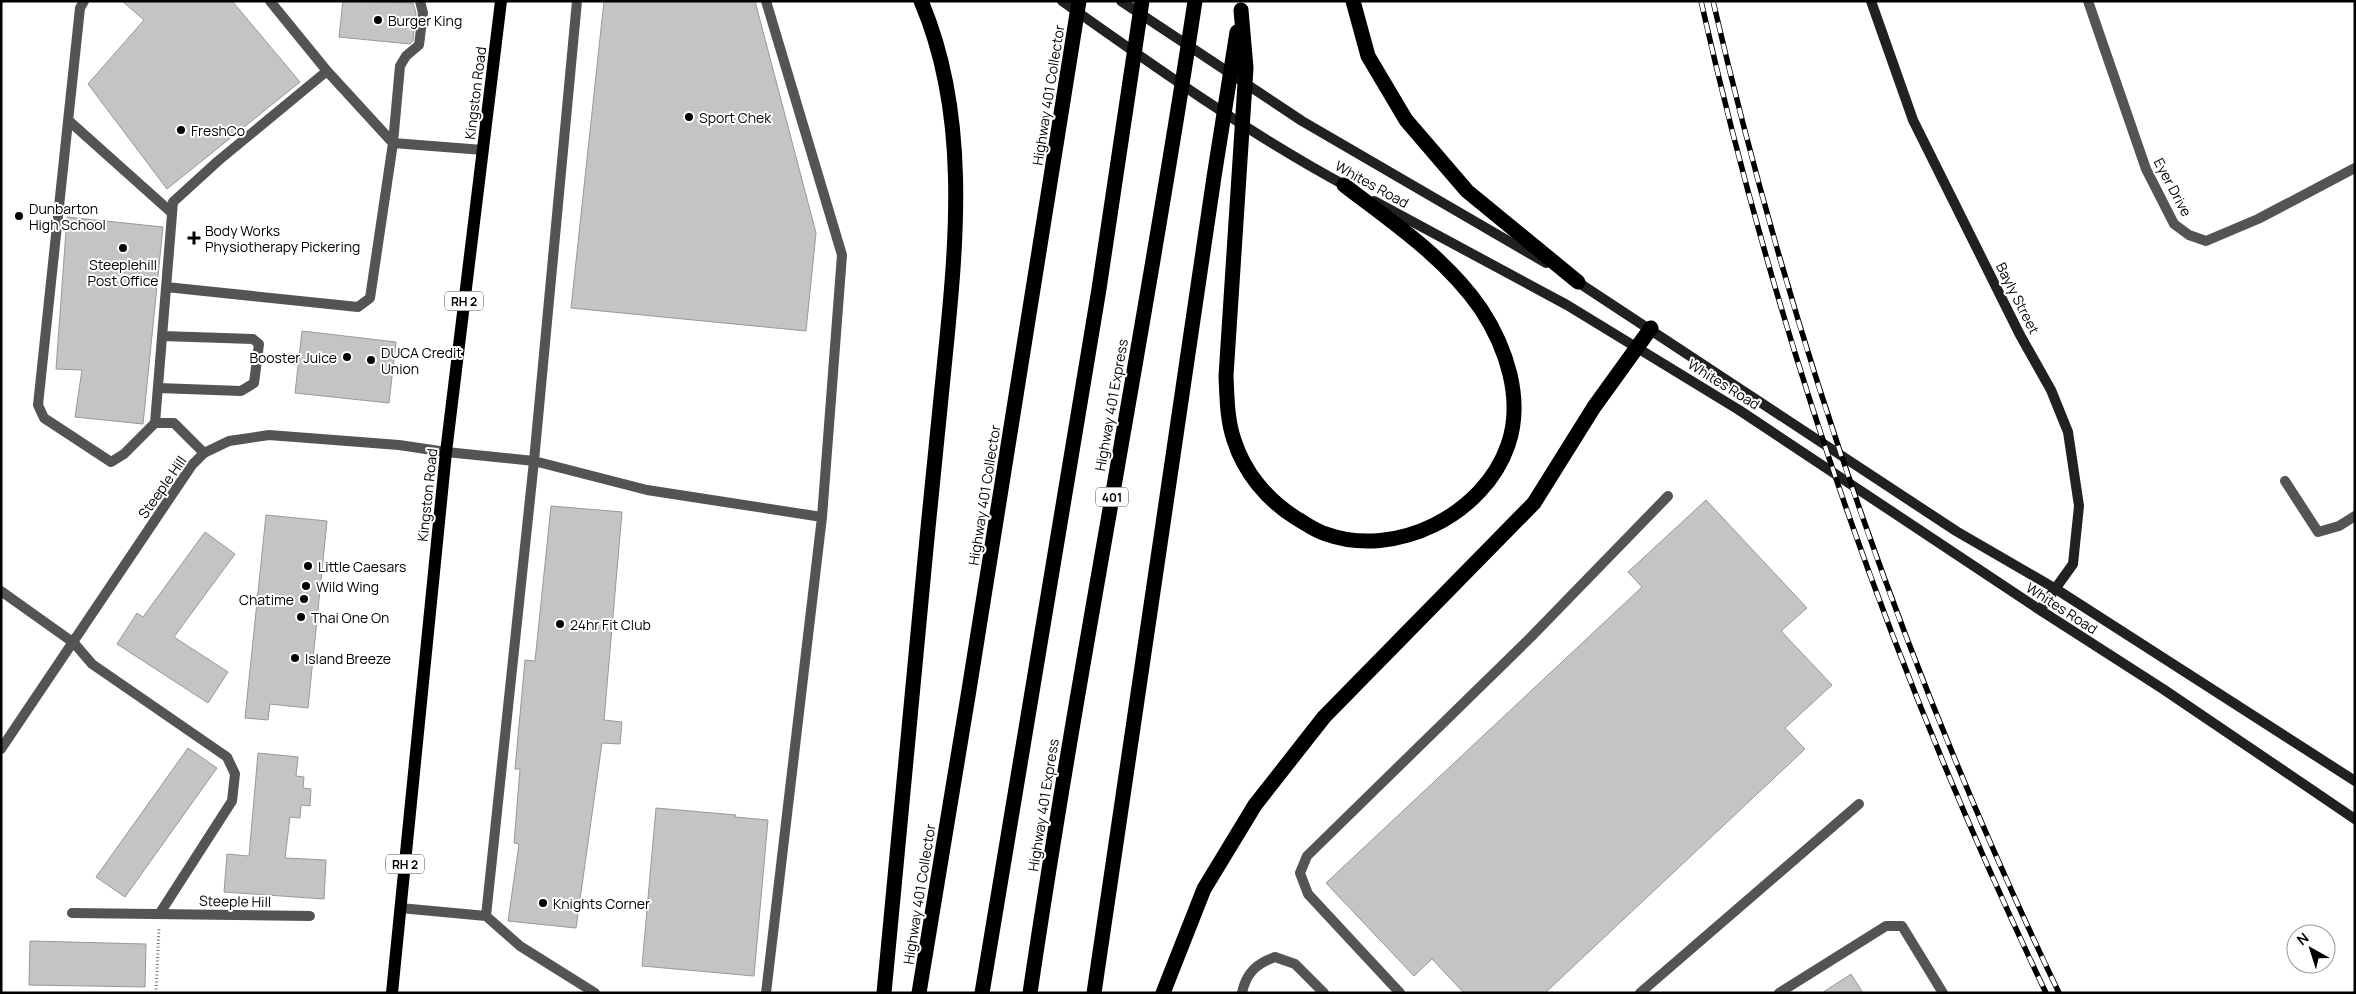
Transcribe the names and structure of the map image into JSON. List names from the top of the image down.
{
  "streets": {
    "highway": ["Highway 401 Collector", "Highway 401 Express", "401"],
    "main road": [
      "Kingston Road",
      "Whites Road",
      "Bayly Street",
      "RH 2"
    ],
    "street": ["Eyer Drive", "Steeple Hill"]
  },
  "crossings": [
    ["Kingston Road", "Steeple Hill"],
    ["Whites Road", "Bayly Street"]
  ],
  "places": {
    "other": [
      "Burger King",
      "Sport Chek",
      "FreshCo",
      "Dunbarton High School",
      "Steeplehill Post Office",
      "Booster Juice",
      "DUCA Credit Union",
      "Little Caesars",
      "Wild Wing",
      "Chatime",
      "Thai One On",
      "24hr Fit Club",
      "Island Breeze",
      "Knights Corner"
    ],
    "health": ["Body Works Physiotherapy Pickering"]
  },
  "north": "top left"
}
